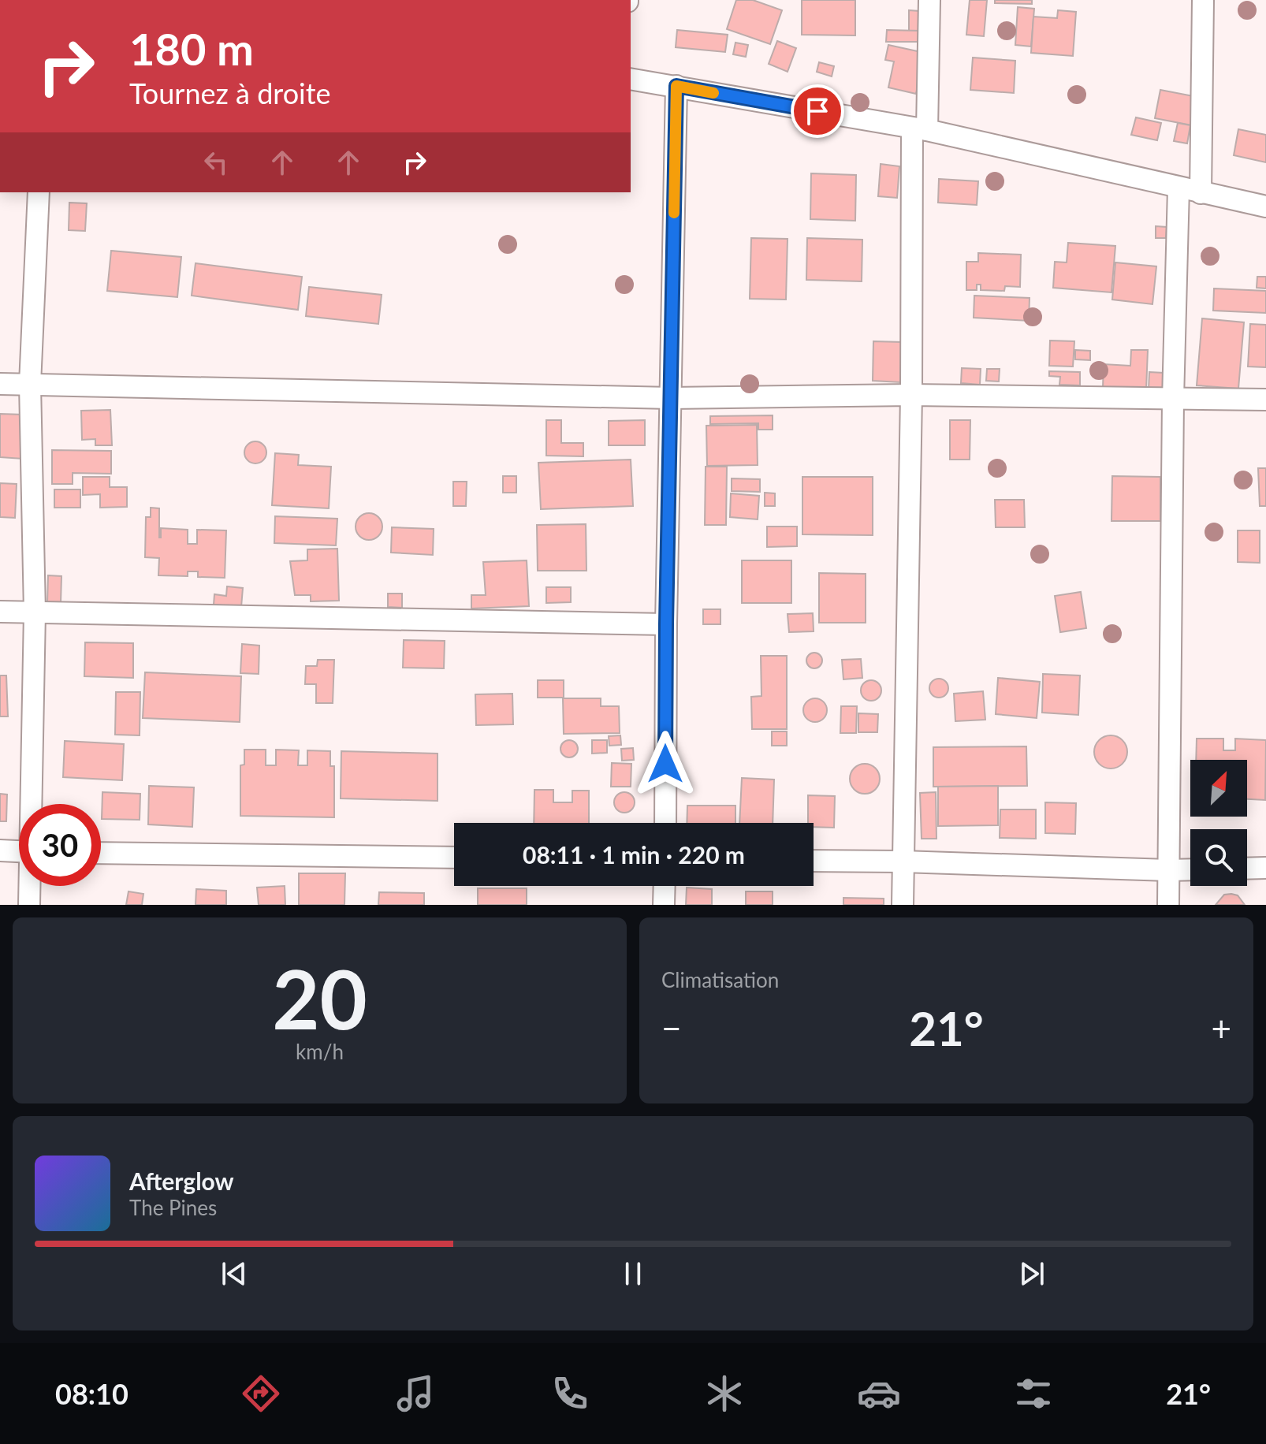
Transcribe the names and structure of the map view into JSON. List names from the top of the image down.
{
  "north": "top right",
  "page": {
    "turn": ["180 m", "Tournez à droite"],
    "limit": "30",
    "trip": "08:11 · 1 min · 220 m",
    "tile": [
      ["20", "km/h"],
      "Climatisation"
    ],
    "heat": ["−", "21°", "+"],
    "song": ["Afterglow", "The Pines"],
    "tabs": ["08:10", "21°"]
  }
}
